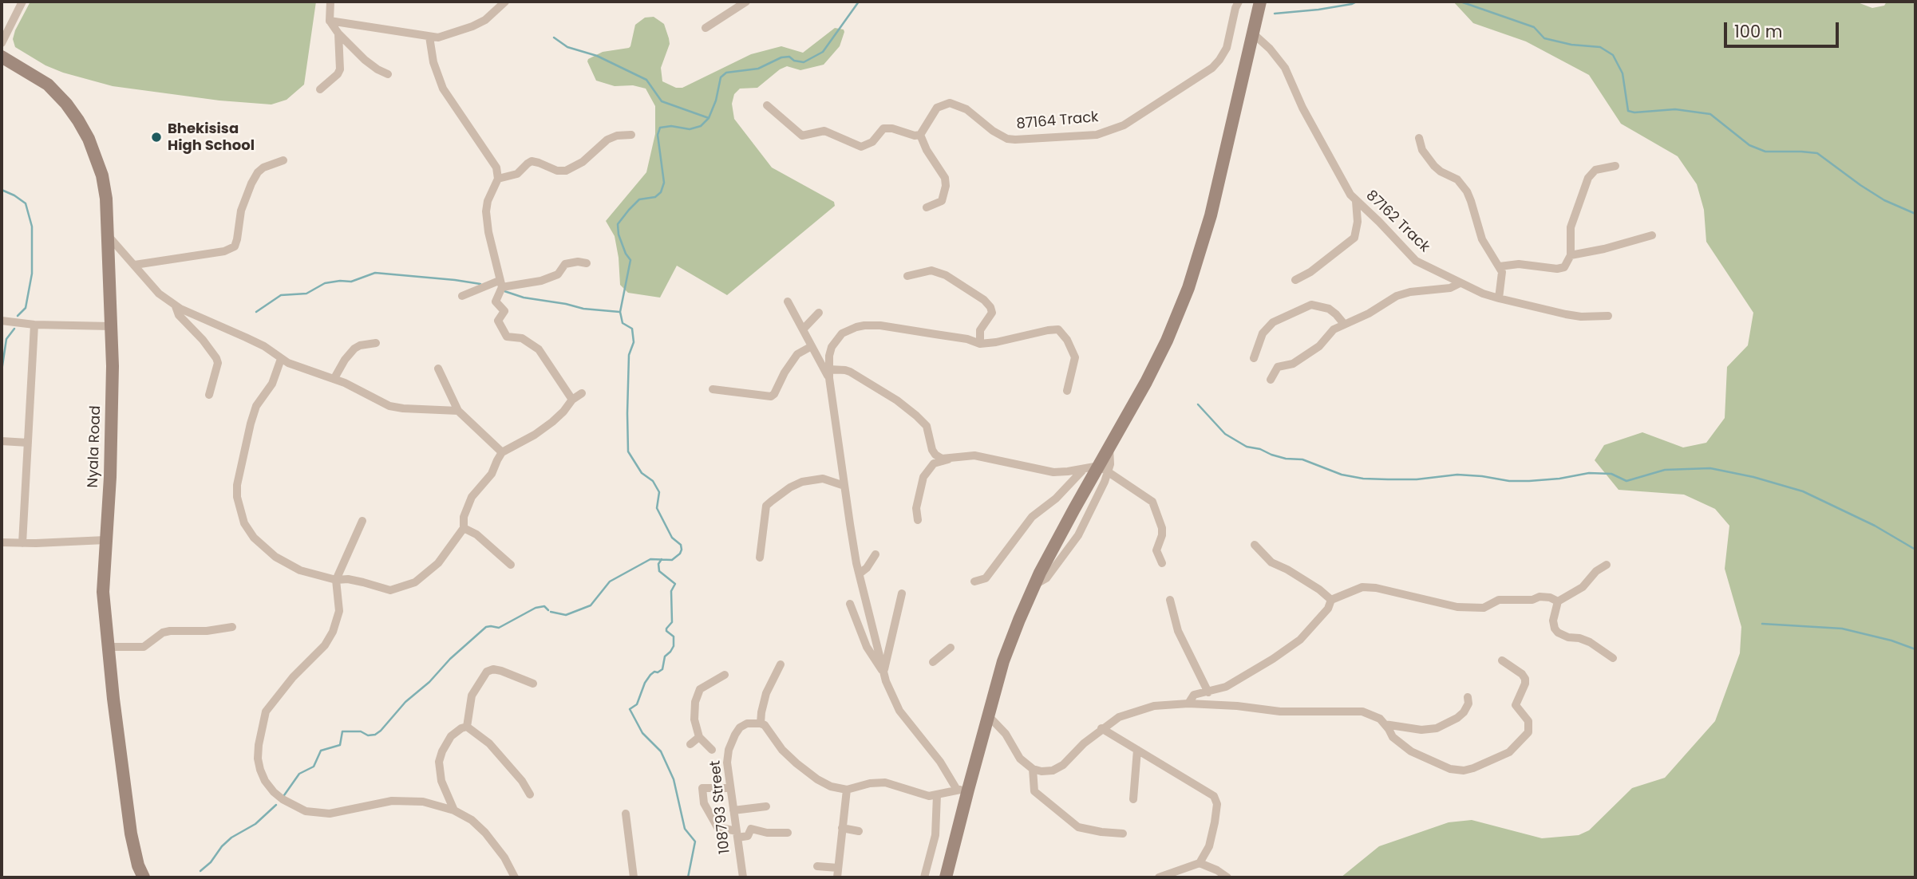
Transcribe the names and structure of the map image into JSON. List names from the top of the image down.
{
  "streets": {
    "main road": ["Nyala Road"],
    "street": ["87164 Track", "87162 Track", "108793 Street"]
  },
  "places": ["Bhekisisa High School"],
  "scale_bar": "100 m"
}
